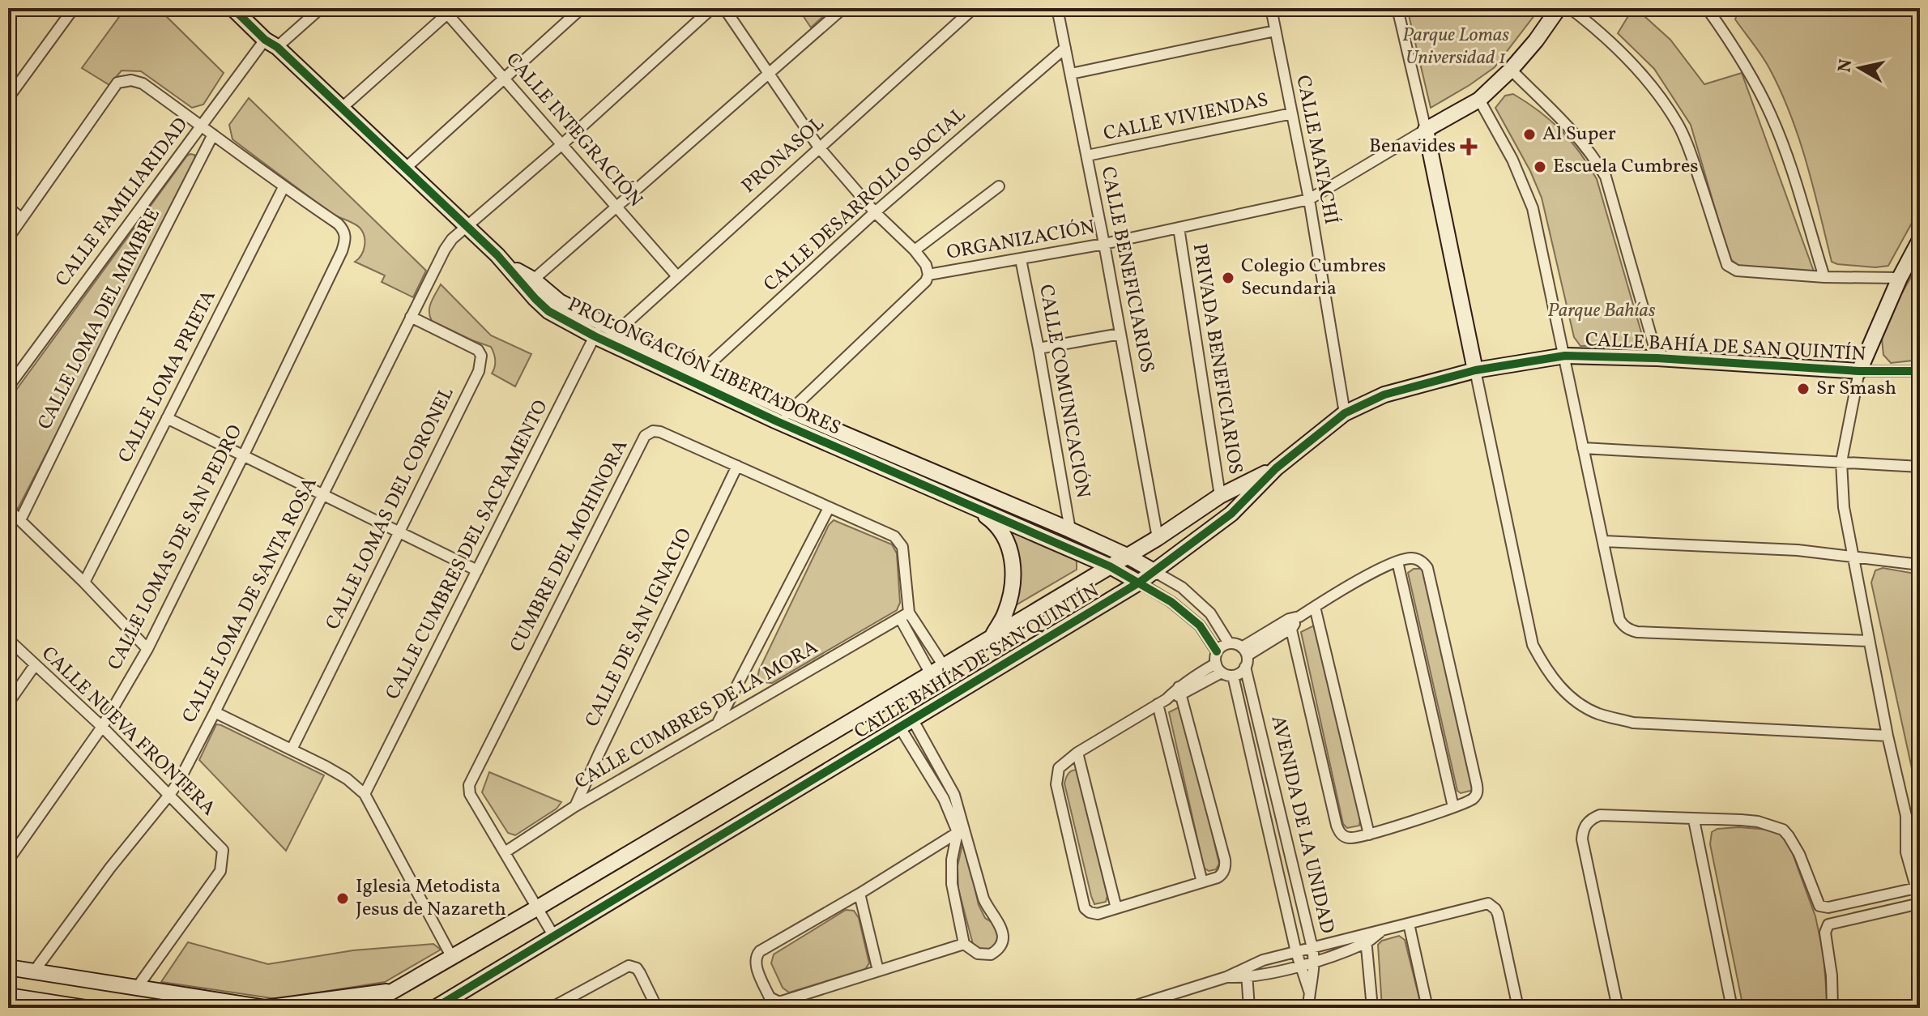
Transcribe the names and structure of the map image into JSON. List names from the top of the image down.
{
  "streets": {
    "street": [
      "CALLE VIVIENDAS",
      "CALLE INTEGRACIÓN",
      "CALLE MATACHÍ",
      "PRONASOL",
      "CALLE DESARROLLO SOCIAL",
      "CALLE FAMILIARIDAD",
      "ORGANIZACIÓN",
      "CALLE BENEFICIARIOS",
      "CALLE LOMA DEL MIMBRE",
      "CALLE BAHÍA DE SAN QUINTÍN",
      "PRIVADA BENEFICIARIOS",
      "PROLONGACIÓN LIBERTADORES",
      "CALLE LOMA PRIETA",
      "CALLE COMUNICACIÓN",
      "CALLE LOMAS DEL CORONEL",
      "CUMBRE DEL MOHINORA",
      "CALLE LOMAS DE SAN PEDRO",
      "CALLE CUMBRES DEL SACRAMENTO",
      "CALLE LOMA DE SANTA ROSA",
      "CALLE DE SAN IGNACIO",
      "CALLE CUMBRES DE LA MORA",
      "CALLE NUEVA FRONTERA",
      "AVENIDA DE LA UNIDAD"
    ]
  },
  "crossings": [
    ["CALLE VIVIENDAS", "CALLE MATACHÍ"],
    ["CALLE VIVIENDAS", "CALLE BENEFICIARIOS"],
    ["CALLE INTEGRACIÓN", "PRONASOL"],
    ["CALLE INTEGRACIÓN", "CALLE LOMA DE SANTA ROSA"],
    ["CALLE MATACHÍ", "ORGANIZACIÓN"],
    ["CALLE MATACHÍ", "CALLE BAHÍA DE SAN QUINTÍN"],
    ["PRONASOL", "PROLONGACIÓN LIBERTADORES"],
    ["CALLE DESARROLLO SOCIAL", "CALLE BENEFICIARIOS"],
    ["CALLE DESARROLLO SOCIAL", "PROLONGACIÓN LIBERTADORES"],
    ["CALLE FAMILIARIDAD", "PROLONGACIÓN LIBERTADORES"],
    ["ORGANIZACIÓN", "CALLE BENEFICIARIOS"],
    ["ORGANIZACIÓN", "PRIVADA BENEFICIARIOS"],
    ["ORGANIZACIÓN", "CALLE COMUNICACIÓN"],
    ["CALLE BENEFICIARIOS", "CALLE BAHÍA DE SAN QUINTÍN"],
    ["CALLE BAHÍA DE SAN QUINTÍN", "PRIVADA BENEFICIARIOS"],
    ["CALLE BAHÍA DE SAN QUINTÍN", "PROLONGACIÓN LIBERTADORES"],
    ["CALLE BAHÍA DE SAN QUINTÍN", "CUMBRE DEL MOHINORA"],
    ["PROLONGACIÓN LIBERTADORES", "CALLE COMUNICACIÓN"],
    ["PROLONGACIÓN LIBERTADORES", "CALLE CUMBRES DEL SACRAMENTO"],
    ["PROLONGACIÓN LIBERTADORES", "CALLE LOMA DE SANTA ROSA"],
    ["CALLE LOMA PRIETA", "CALLE LOMAS DE SAN PEDRO"],
    ["CALLE LOMAS DEL CORONEL", "CALLE LOMA DE SANTA ROSA"],
    ["CUMBRE DEL MOHINORA", "CALLE DE SAN IGNACIO"],
    ["CUMBRE DEL MOHINORA", "CALLE CUMBRES DE LA MORA"],
    ["CALLE LOMAS DE SAN PEDRO", "CALLE NUEVA FRONTERA"],
    ["CALLE LOMA DE SANTA ROSA", "CALLE NUEVA FRONTERA"],
    ["CALLE DE SAN IGNACIO", "CALLE CUMBRES DE LA MORA"]
  ],
  "parks": ["Parque Lomas Universidad 1", "Parque Bahías"],
  "places": {
    "other": [
      "Al Super",
      "Escuela Cumbres",
      "Colegio Cumbres Secundaria",
      "Sr Smash",
      "Iglesia Metodista Jesus de Nazareth"
    ],
    "health": ["Benavides"]
  },
  "north": "left"
}
